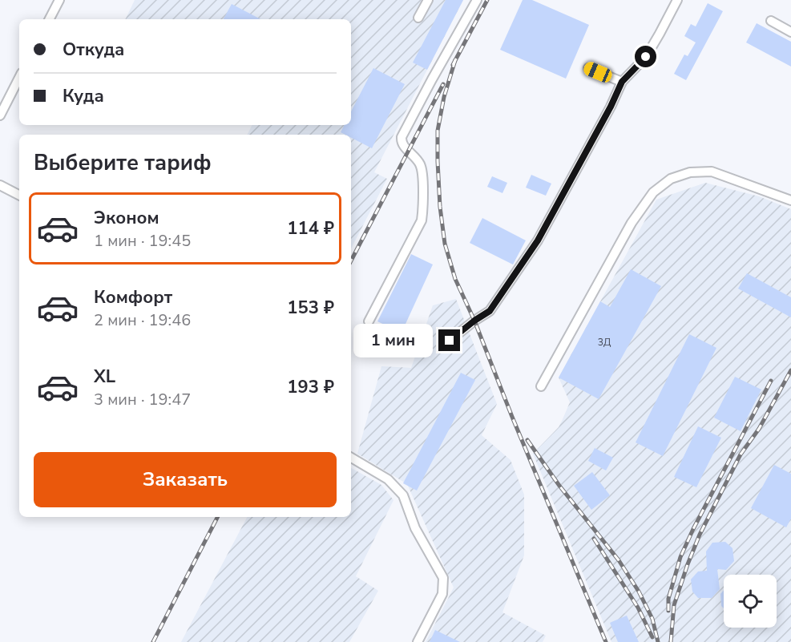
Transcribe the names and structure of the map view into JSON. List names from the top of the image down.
{
  "house_numbers": ["3Д"],
  "page": {
    "banner": ["Откуда", "Куда"],
    "heading": "Выберите тариф",
    "list": [
      {
        "name": "Эконом",
        "note": "1 мин · 19:45",
        "value": "114 ₽"
      },
      {
        "name": "Комфорт",
        "note": "2 мин · 19:46",
        "value": "153 ₽"
      },
      {
        "name": "XL",
        "note": "3 мин · 19:47",
        "value": "193 ₽"
      }
    ],
    "bubble": "1 мин",
    "buttons": "Заказать"
  }
}
